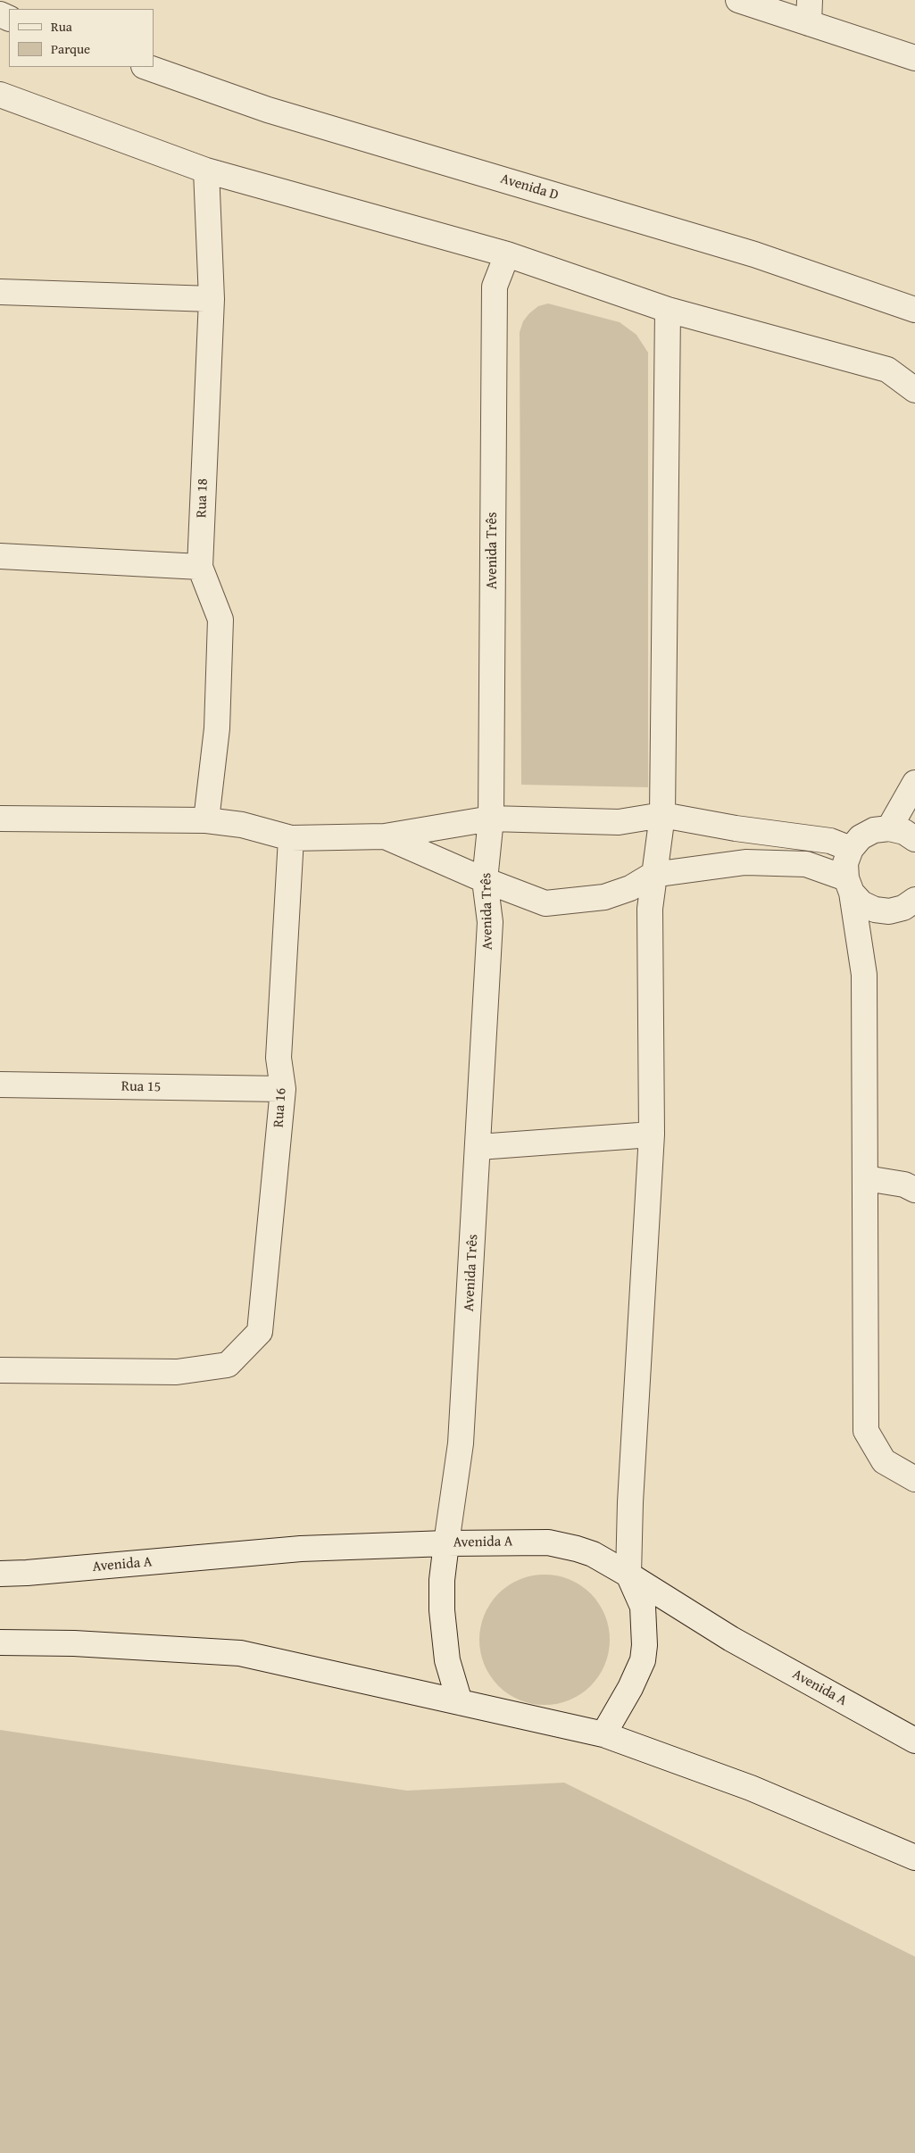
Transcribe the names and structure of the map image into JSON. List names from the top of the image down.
{
  "streets": {
    "street": [
      "Avenida D",
      "Rua 18",
      "Avenida Três",
      "Rua 15",
      "Rua 16",
      "Avenida A"
    ]
  },
  "crossings": [
    ["Avenida Três", "Avenida A"],
    ["Rua 15", "Rua 16"]
  ],
  "legend": ["Rua", "Parque"]
}
